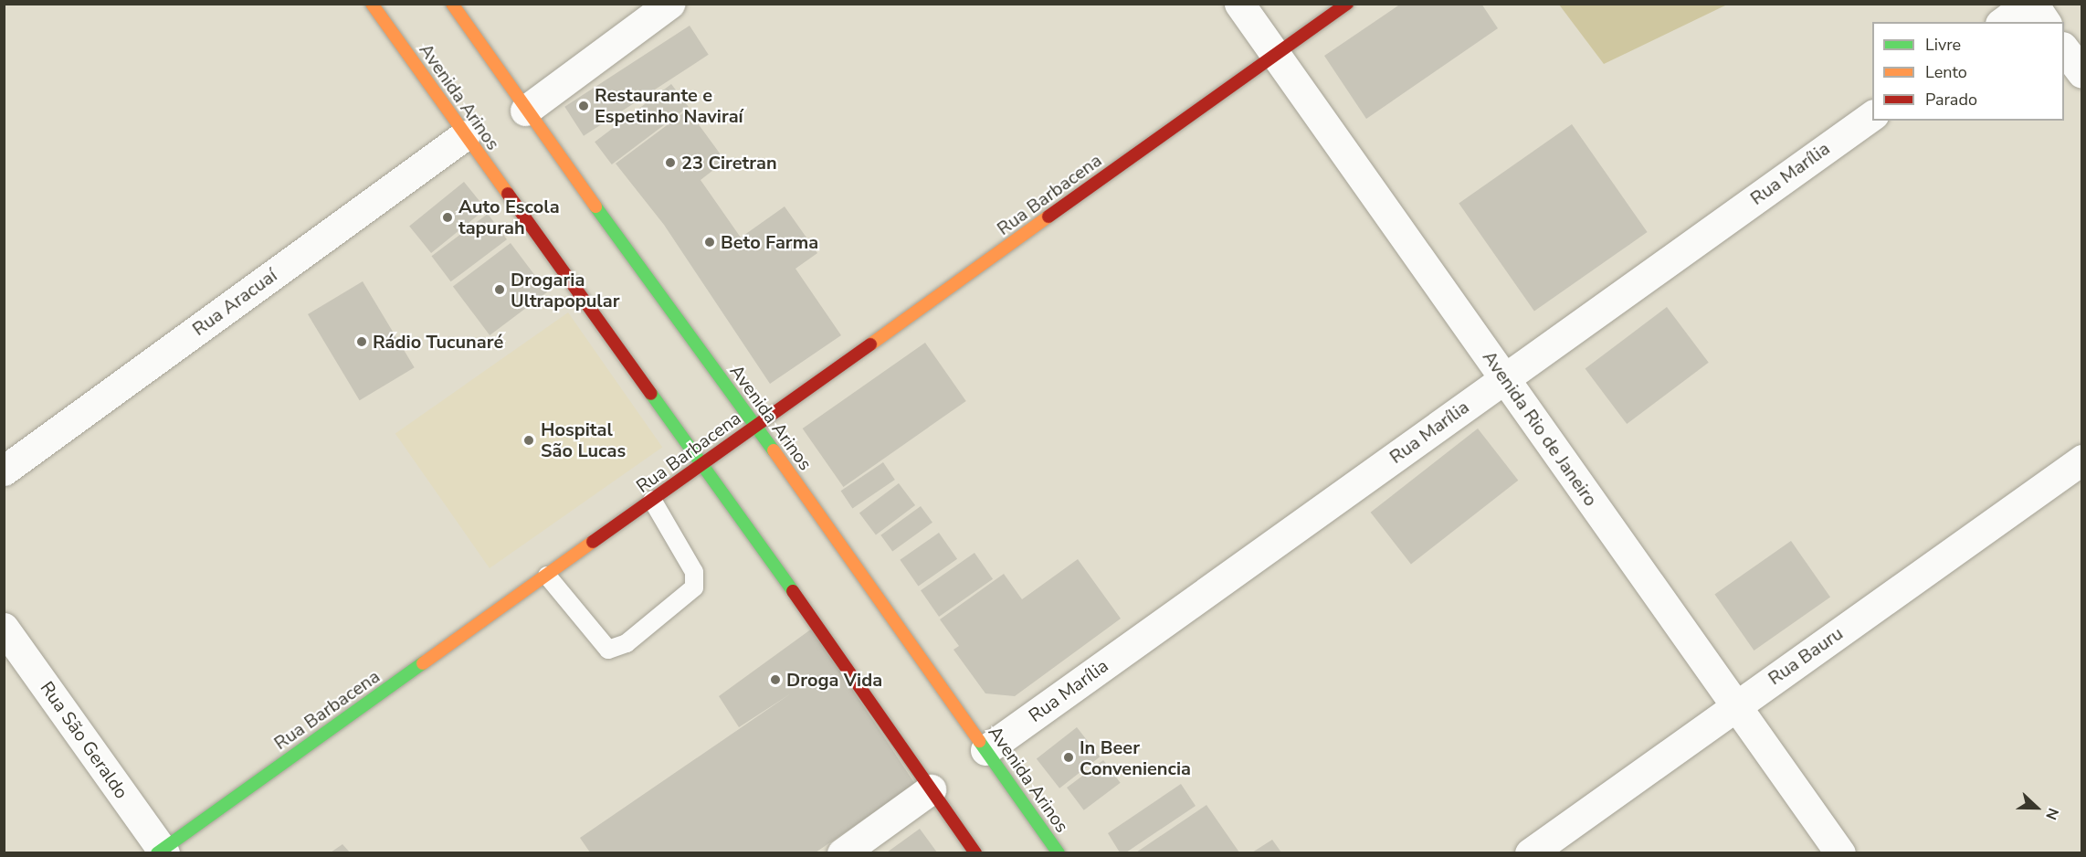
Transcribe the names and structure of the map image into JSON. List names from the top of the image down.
{
  "streets": {
    "main road": ["Avenida Arinos", "Rua Barbacena"],
    "street": [
      "Rua Marília",
      "Rua Aracuaí",
      "Avenida Rio de Janeiro",
      "Rua Bauru",
      "Rua São Geraldo"
    ]
  },
  "crossings": [
    ["Avenida Arinos", "Rua Marília"],
    ["Avenida Arinos", "Rua Barbacena"],
    ["Avenida Arinos", "Rua Aracuaí"],
    ["Rua Marília", "Avenida Rio de Janeiro"],
    ["Rua Barbacena", "Avenida Rio de Janeiro"],
    ["Rua Barbacena", "Rua São Geraldo"],
    ["Avenida Rio de Janeiro", "Rua Bauru"]
  ],
  "places": [
    "Restaurante e Espetinho Naviraí",
    "23 Ciretran",
    "Auto Escola tapurah",
    "Beto Farma",
    "Drogaria Ultrapopular",
    "Rádio Tucunaré",
    "Hospital São Lucas",
    "Droga Vida",
    "In Beer Conveniencia"
  ],
  "legend": ["Livre", "Lento", "Parado"],
  "north": "right"
}
